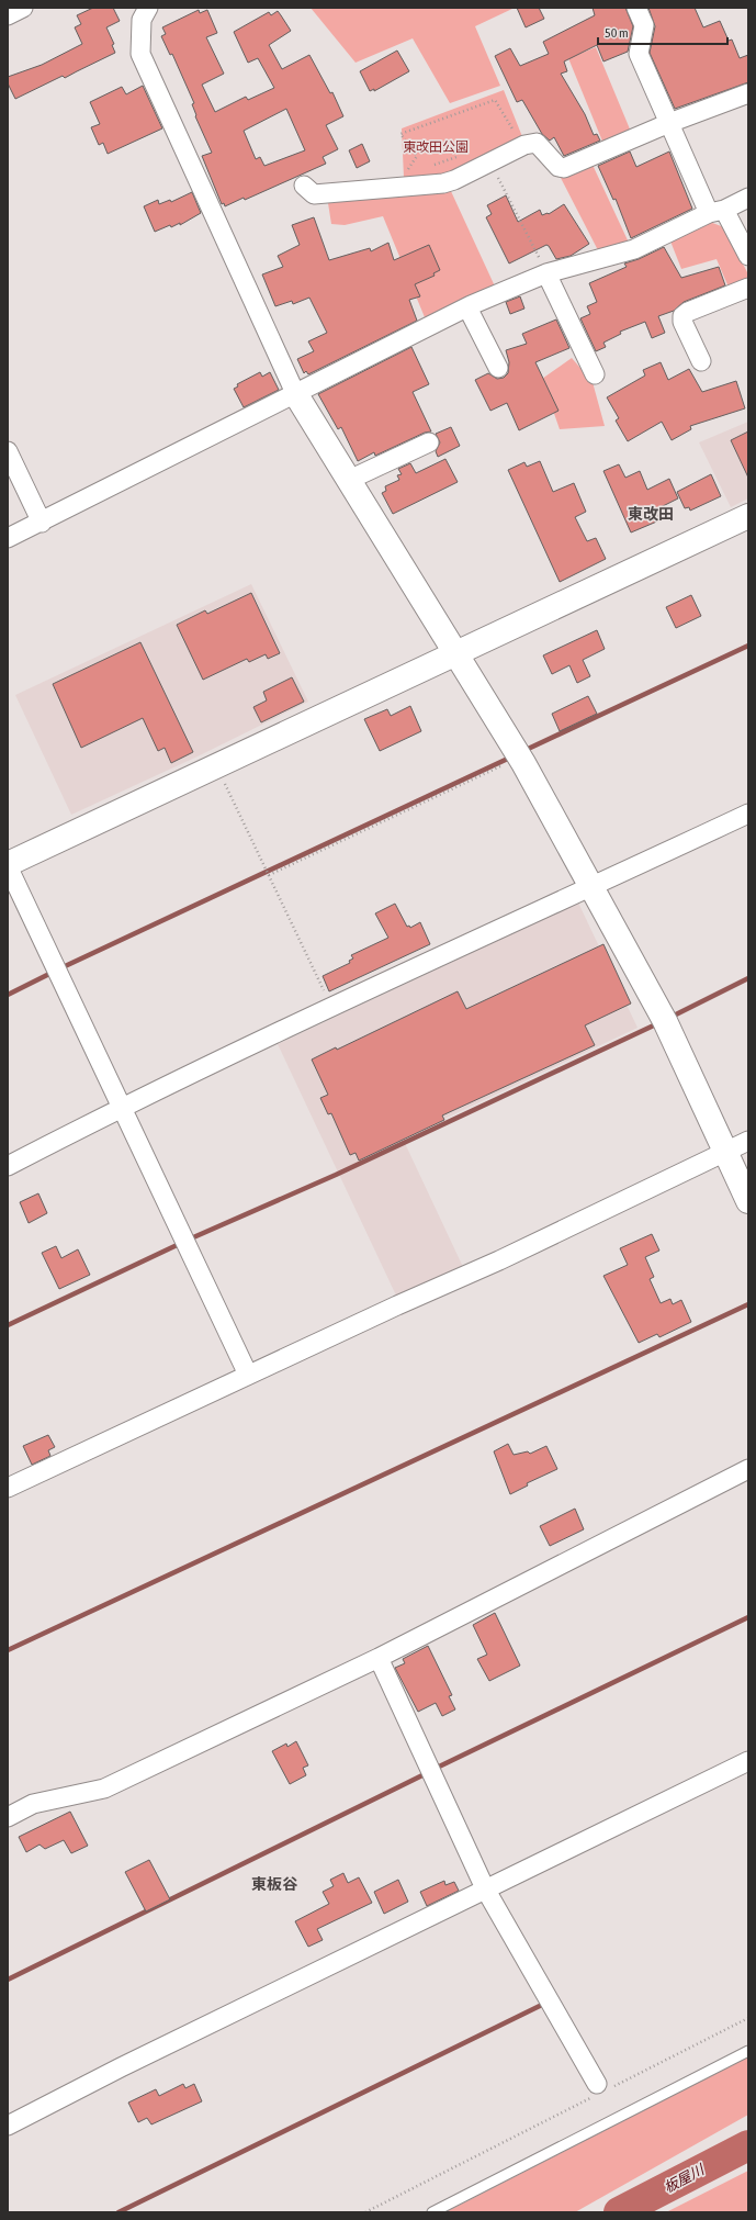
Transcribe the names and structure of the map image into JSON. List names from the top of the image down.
{
  "districts": ["東改田", "東板谷"],
  "water": ["板屋川"],
  "parks": ["東改田公園"],
  "scale_bar": "50 m"
}
